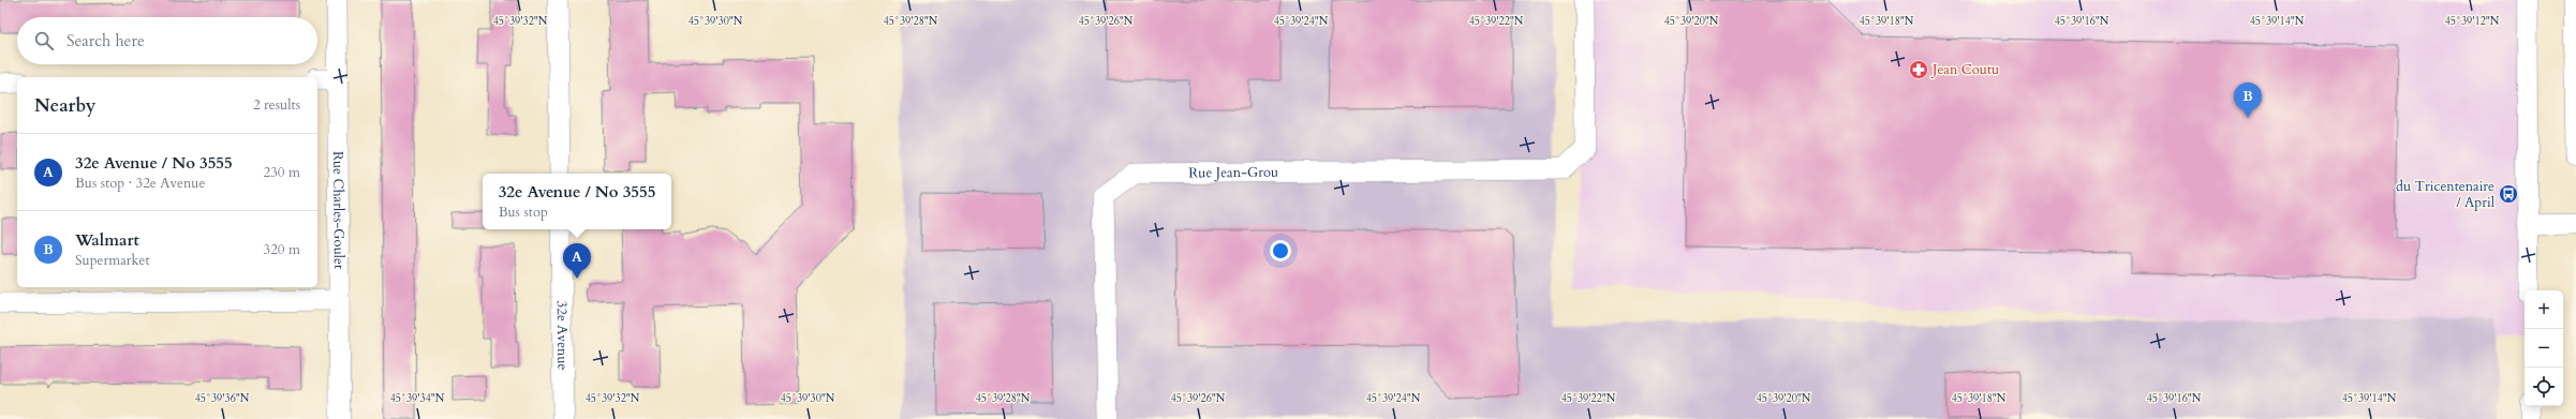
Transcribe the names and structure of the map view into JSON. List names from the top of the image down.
{
  "streets": {
    "street": ["Rue Jean-Grou", "Rue Charles-Goulet", "32e Avenue"]
  },
  "places": {
    "pharmacy": ["Jean Coutu"],
    "bus stop": ["du Tricentenaire / April"]
  },
  "page": {
    "search": "Search here",
    "heading": ["Nearby", "2 results"],
    "pins": ["B", "A"],
    "list": [
      {
        "mark": "A",
        "name": "32e Avenue / No 3555",
        "note": "Bus stop · 32e Avenue",
        "value": "230 m"
      },
      {
        "mark": "B",
        "name": "Walmart",
        "note": "Supermarket",
        "value": "320 m"
      }
    ],
    "popup": ["32e Avenue / No 3555", "Bus stop"],
    "map_buttons": ["+", "−"]
  },
  "coordinates": [
    "45°39'32\"N",
    "45°39'30\"N",
    "45°39'28\"N",
    "45°39'26\"N",
    "45°39'24\"N",
    "45°39'22\"N",
    "45°39'20\"N",
    "45°39'18\"N",
    "45°39'16\"N",
    "45°39'14\"N",
    "45°39'12\"N",
    "45°39'36\"N",
    "45°39'34\"N"
  ]
}
